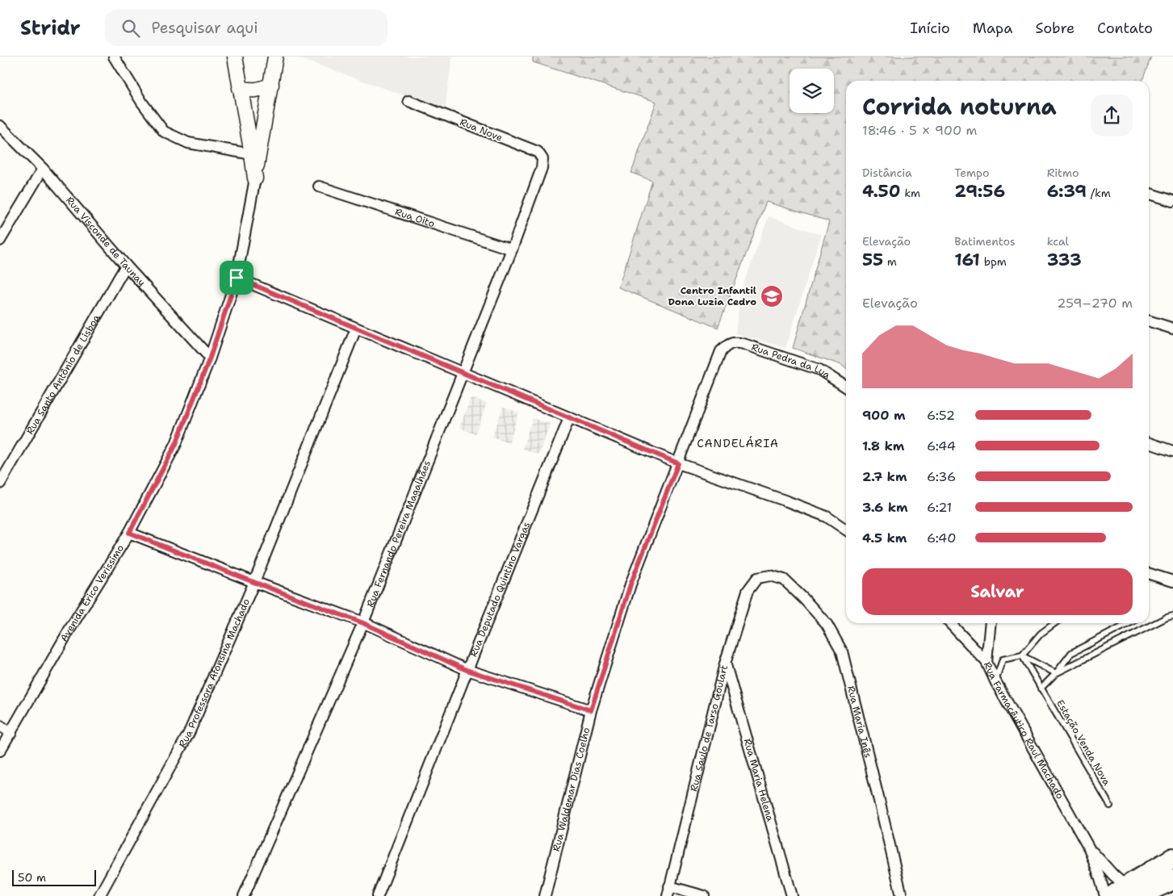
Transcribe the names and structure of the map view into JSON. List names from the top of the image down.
{
  "streets": {
    "street": [
      "Rua Nove",
      "Rua Oito",
      "Rua Visconde de Taunay",
      "Rua Pedra da Lua",
      "Rua Santo Antônio de Lisboa",
      "Rua Fernando Pereira Magalhães",
      "Rua Deputado Quintino Vargas",
      "Avenida Érico Verissimo",
      "Rua Professora Afonsina Machado",
      "Rua Maria Inês",
      "Rua Saulo de Tarso Goulart",
      "Rua Farmacêutico Raul Machado",
      "Rua Maria Helena",
      "Rua Waldemar Dias Coelho"
    ],
    "lane": ["Estação Venda Nova"]
  },
  "crossings": [
    ["Rua Nove", "Rua Fernando Pereira Magalhães"],
    ["Rua Oito", "Rua Fernando Pereira Magalhães"],
    ["Rua Visconde de Taunay", "Rua Santo Antônio de Lisboa"],
    ["Rua Visconde de Taunay", "Avenida Érico Verissimo"],
    ["Rua Pedra da Lua", "Rua Waldemar Dias Coelho"],
    ["Rua Maria Inês", "Rua Saulo de Tarso Goulart"],
    ["Rua Saulo de Tarso Goulart", "Rua Maria Helena"]
  ],
  "districts": ["CANDELÁRIA"],
  "places": {
    "school or university": ["Centro Infantil Dona Luzia Cedro"]
  },
  "scale_bar": "50 m",
  "page": {
    "header": "Stridr",
    "search": "Pesquisar aqui",
    "nav": [
      "Início",
      "Mapa",
      "Sobre",
      "Contato"
    ],
    "heading": ["Corrida noturna", "18:46 · 5 × 900 m"],
    "stats": [
      ["Distância", "4.50 km"],
      ["Tempo", "29:56"],
      ["Ritmo", "6:39 /km"],
      ["Elevação", "55 m"],
      ["Batimentos", "161 bpm"],
      ["kcal", "333"]
    ],
    "chart": ["Elevação", "259–270 m"],
    "list": [
      {
        "name": "900 m",
        "note": "6:52"
      },
      {
        "name": "1.8 km",
        "note": "6:44"
      },
      {
        "name": "2.7 km",
        "note": "6:36"
      },
      {
        "name": "3.6 km",
        "note": "6:21"
      },
      {
        "name": "4.5 km",
        "note": "6:40"
      }
    ],
    "buttons": "Salvar",
    "scale": "50 m"
  }
}
